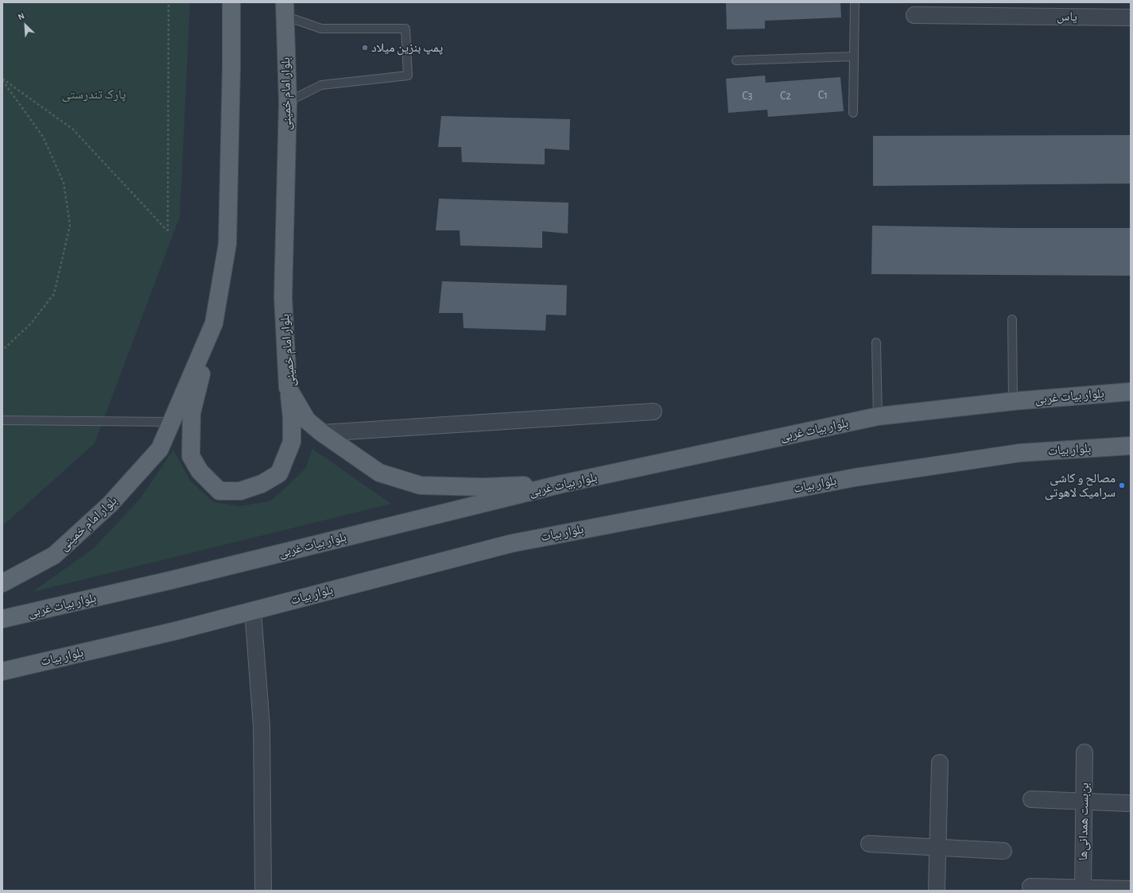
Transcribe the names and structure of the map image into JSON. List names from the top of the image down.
{
  "streets": {
    "main road": ["بلوار امام خمینی", "بلوار بیات غربی", "بلوار بیات"],
    "street": ["یاس", "بن‌بست همدانی‌ها"]
  },
  "crossings": [
    ["بلوار امام خمینی", "بلوار بیات غربی"]
  ],
  "parks": ["پارک تندرستی"],
  "places": ["پمپ بنزین میلاد", "مصالح و کاشی سرامیک لاهوتی"],
  "house_numbers": ["C1", "C3", "C2"],
  "north": "top left"
}
